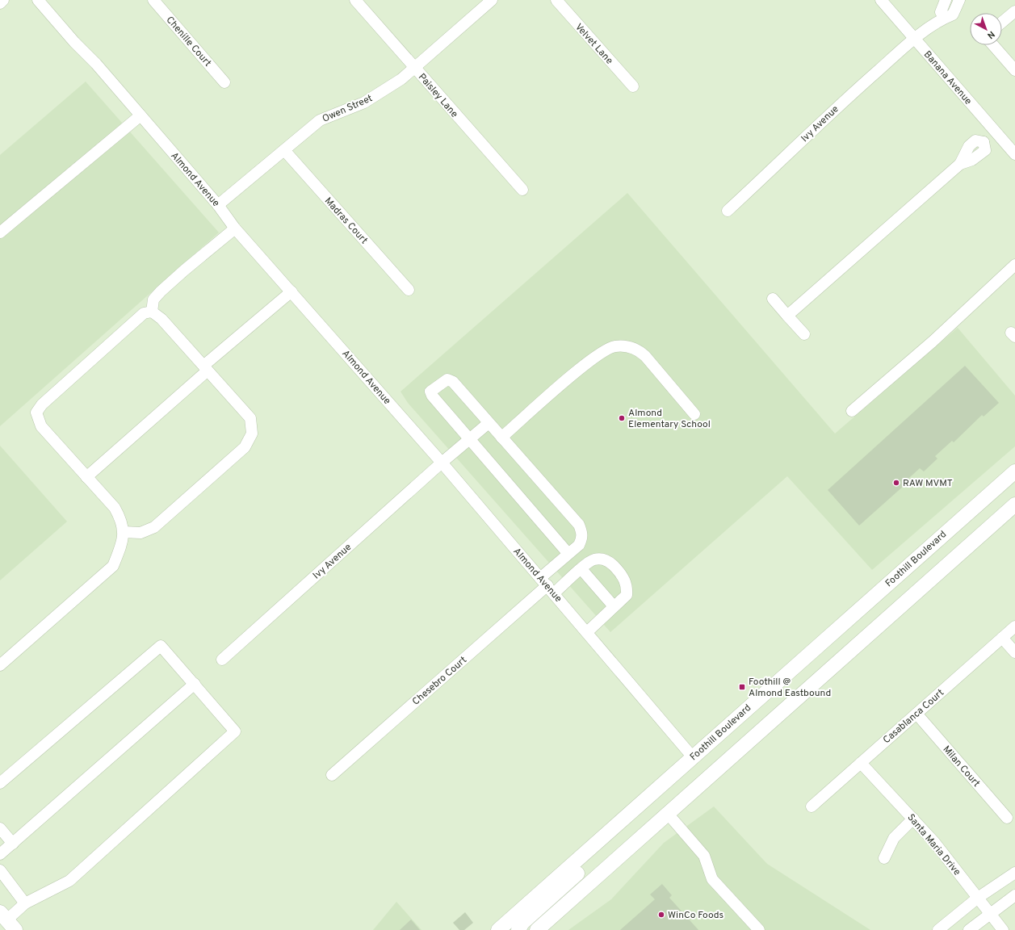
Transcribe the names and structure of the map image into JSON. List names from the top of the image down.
{
  "streets": {
    "main road": ["Foothill Boulevard"],
    "street": [
      "Chenille Court",
      "Velvet Lane",
      "Banana Avenue",
      "Paisley Lane",
      "Owen Street",
      "Ivy Avenue",
      "Almond Avenue",
      "Madras Court",
      "Chesebro Court",
      "Casablanca Court",
      "Milan Court",
      "Santa Maria Drive"
    ]
  },
  "crossings": [
    ["Banana Avenue", "Ivy Avenue"],
    ["Paisley Lane", "Owen Street"],
    ["Owen Street", "Almond Avenue"],
    ["Owen Street", "Madras Court"],
    ["Ivy Avenue", "Almond Avenue"],
    ["Almond Avenue", "Foothill Boulevard"],
    ["Almond Avenue", "Chesebro Court"],
    ["Casablanca Court", "Milan Court"],
    ["Casablanca Court", "Santa Maria Drive"]
  ],
  "places": {
    "other": ["Almond Elementary School", "RAW MVMT", "WinCo Foods"],
    "transit": ["Foothill @ Almond Eastbound"]
  },
  "north": "bottom right"
}
